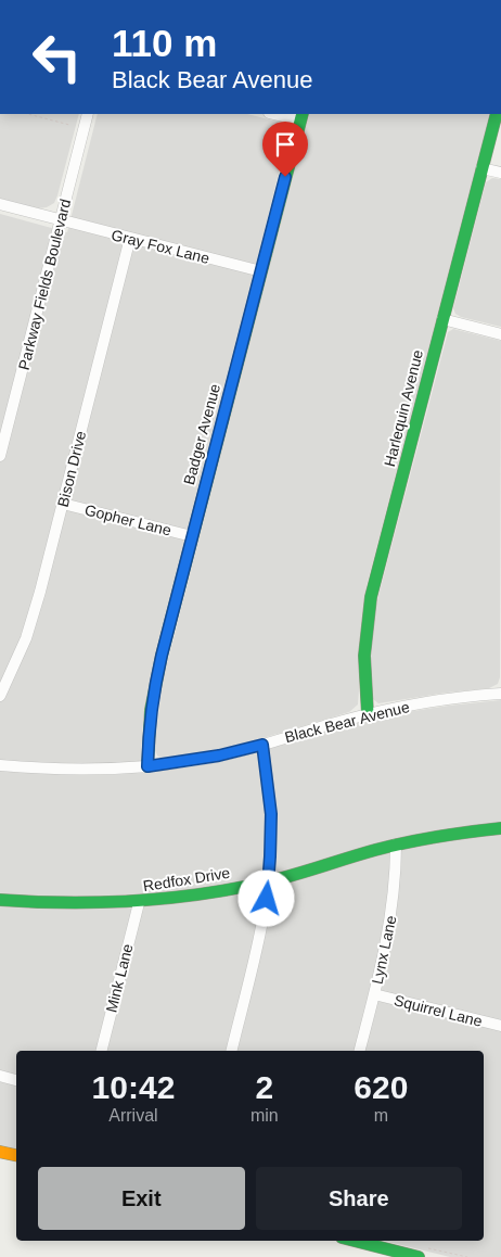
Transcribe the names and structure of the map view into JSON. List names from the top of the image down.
{
  "streets": {
    "street": [
      "Gray Fox Lane",
      "Parkway Fields Boulevard",
      "Harlequin Avenue",
      "Badger Avenue",
      "Bison Drive",
      "Gopher Lane",
      "Black Bear Avenue",
      "Redfox Drive",
      "Lynx Lane",
      "Mink Lane",
      "Squirrel Lane"
    ]
  },
  "crossings": [
    ["Gray Fox Lane", "Parkway Fields Boulevard"],
    ["Gray Fox Lane", "Badger Avenue"],
    ["Gray Fox Lane", "Bison Drive"],
    ["Harlequin Avenue", "Black Bear Avenue"],
    ["Badger Avenue", "Gopher Lane"],
    ["Badger Avenue", "Black Bear Avenue"],
    ["Bison Drive", "Gopher Lane"],
    ["Redfox Drive", "Lynx Lane"],
    ["Redfox Drive", "Mink Lane"],
    ["Lynx Lane", "Squirrel Lane"]
  ],
  "page": {
    "turn": ["110 m", "Black Bear Avenue"],
    "eta": [
      "10:42",
      "Arrival",
      "2",
      "min",
      "620",
      "m"
    ],
    "buttons": ["Exit", "Share"]
  }
}
